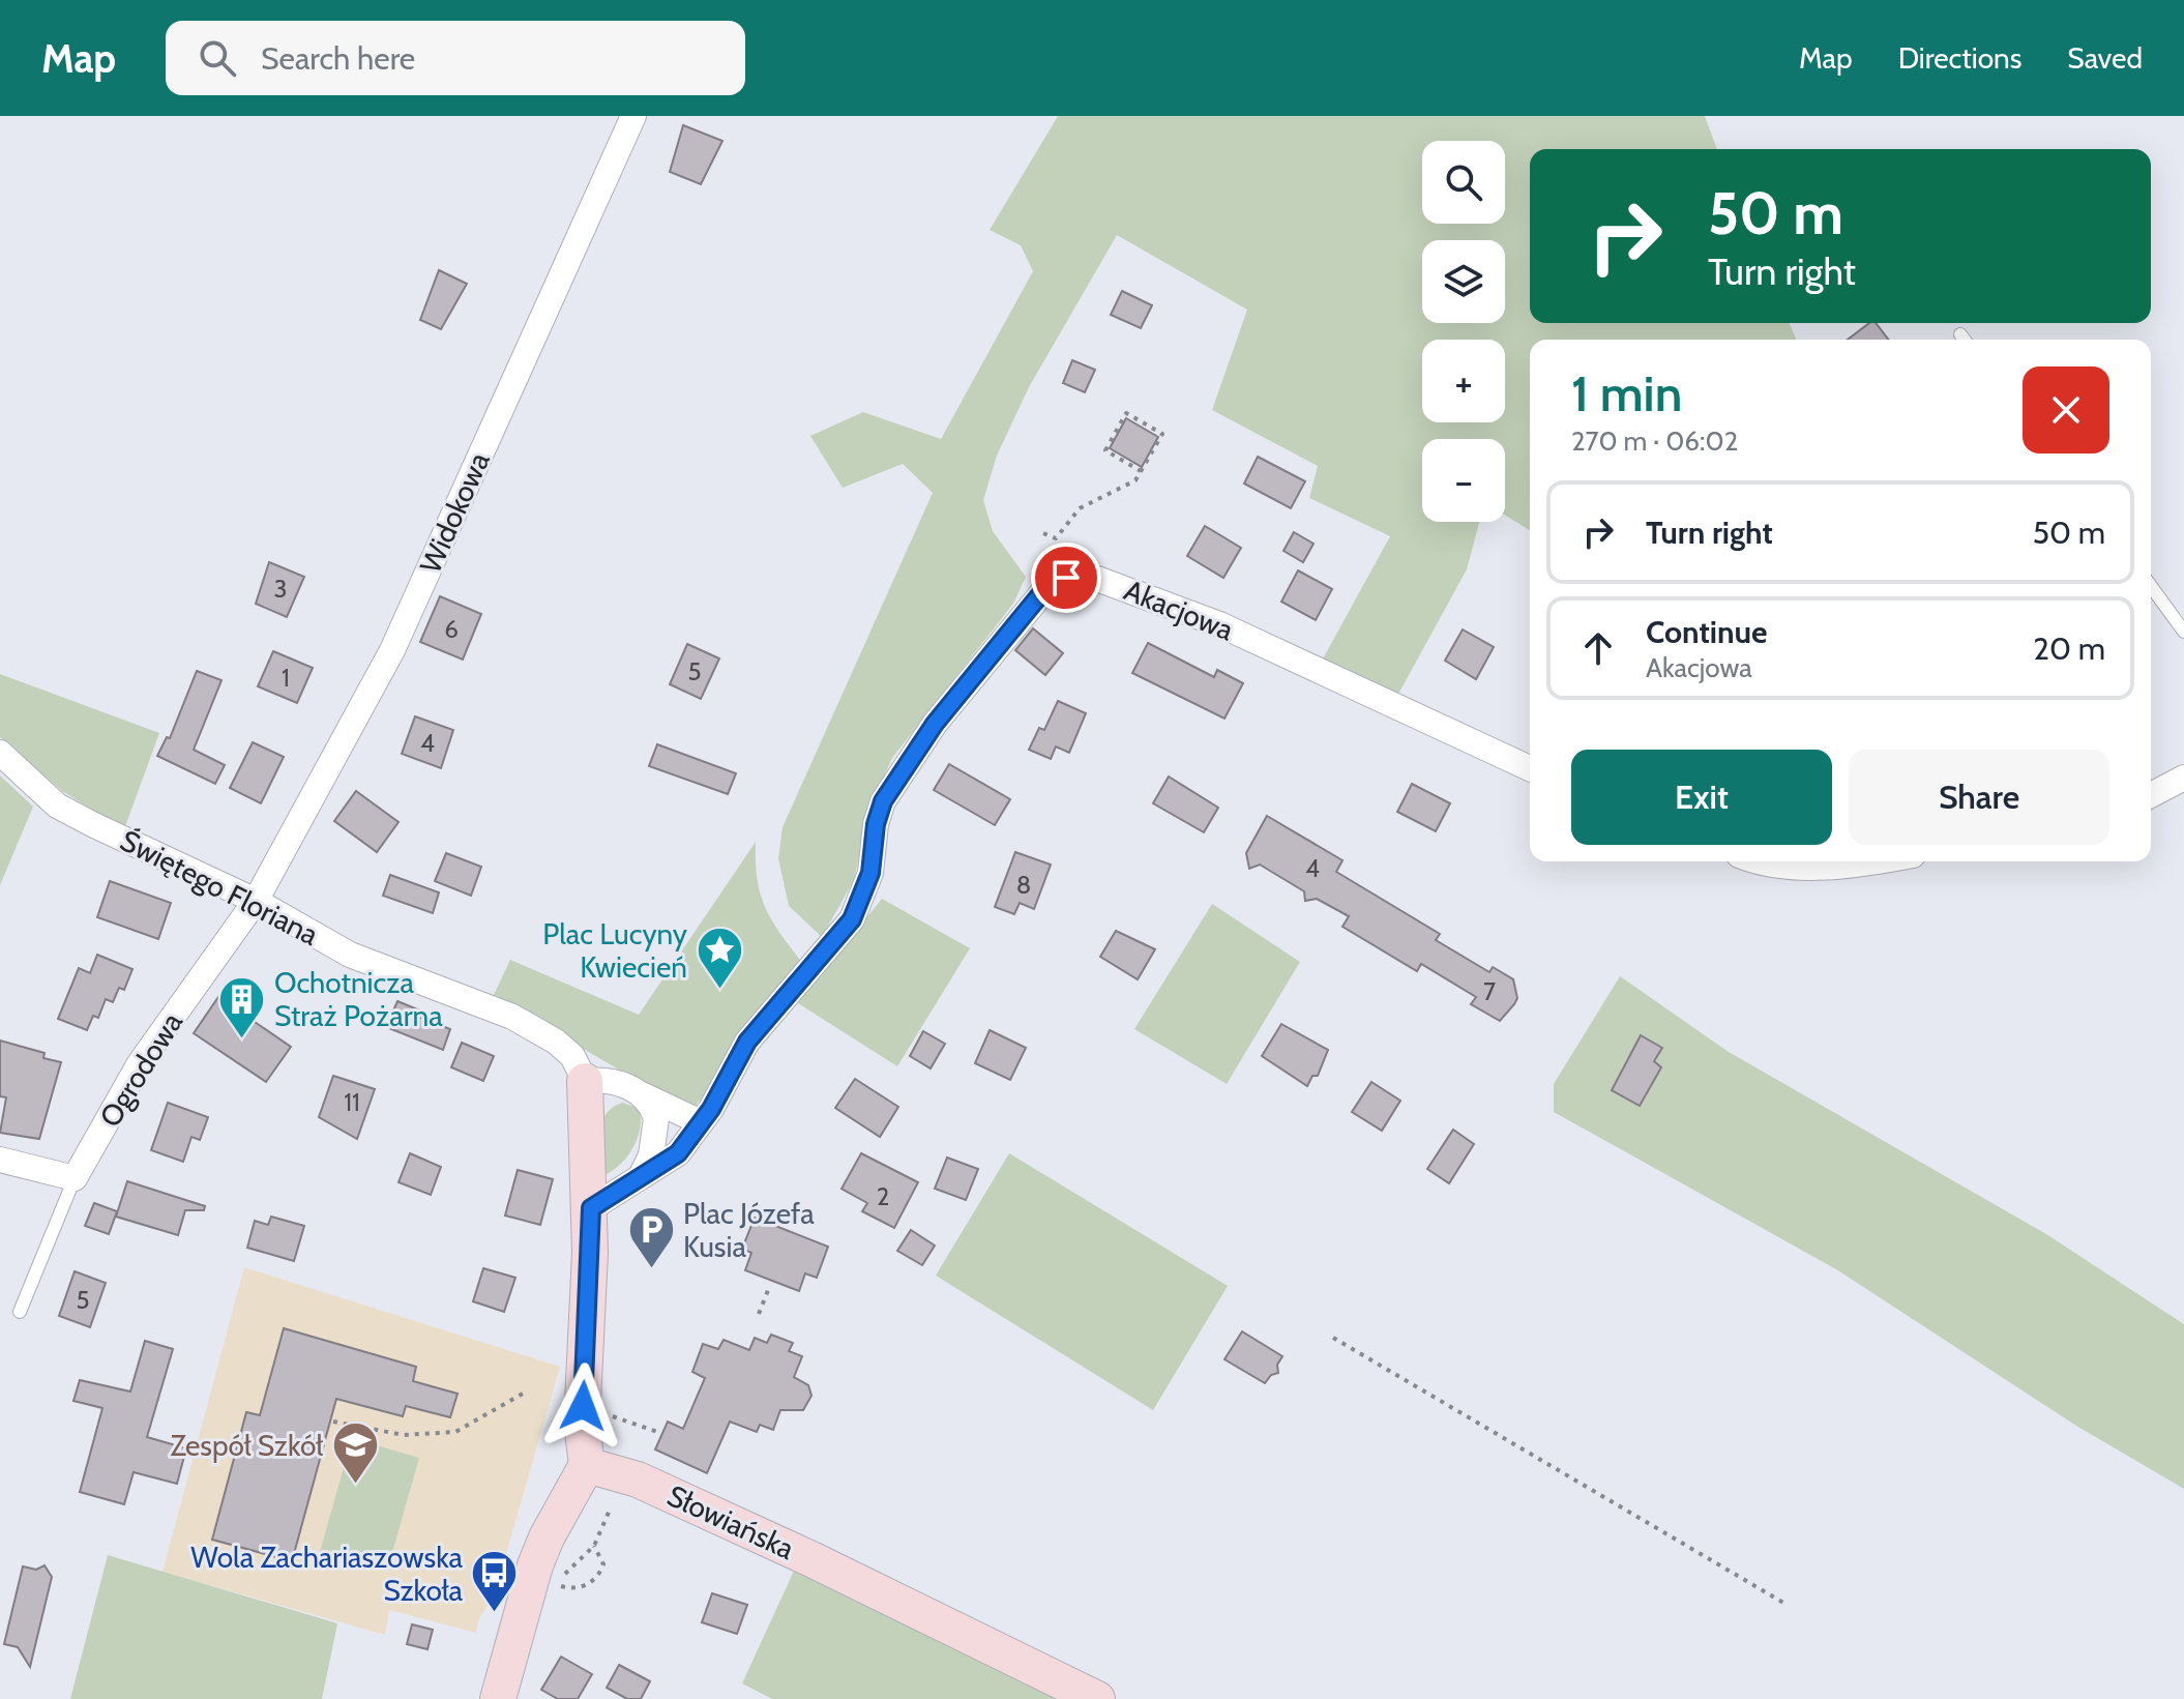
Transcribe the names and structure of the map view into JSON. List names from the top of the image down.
{
  "streets": {
    "street": [
      "Widokowa",
      "Akacjowa",
      "Świętego Floriana",
      "Ogrodowa",
      "Słowiańska"
    ]
  },
  "crossings": [
    ["Widokowa", "Świętego Floriana"],
    ["Widokowa", "Ogrodowa"],
    ["Świętego Floriana", "Ogrodowa"]
  ],
  "places": {
    "place": ["Plac Lucyny Kwiecień"],
    "building": ["Ochotnicza Straż Pożarna"],
    "parking": ["Plac Józefa Kusia"],
    "school or university": ["Zespół Szkół"],
    "bus stop": ["Wola Zachariaszowska Szkoła"]
  },
  "house_numbers": [
    "3",
    "6",
    "5",
    "1",
    "4",
    "4",
    "8",
    "7",
    "11",
    "2",
    "5"
  ],
  "page": {
    "header": "Map",
    "search": "Search here",
    "nav": ["Map", "Directions", "Saved"],
    "map_buttons": ["+", "−"],
    "turn": ["50 m", "Turn right"],
    "heading": ["1 min", "270 m · 06:02"],
    "list": [
      {
        "name": "Turn right",
        "value": "50 m"
      },
      {
        "name": "Continue",
        "note": "Akacjowa",
        "value": "20 m"
      }
    ],
    "buttons": ["Exit", "Share"]
  }
}
